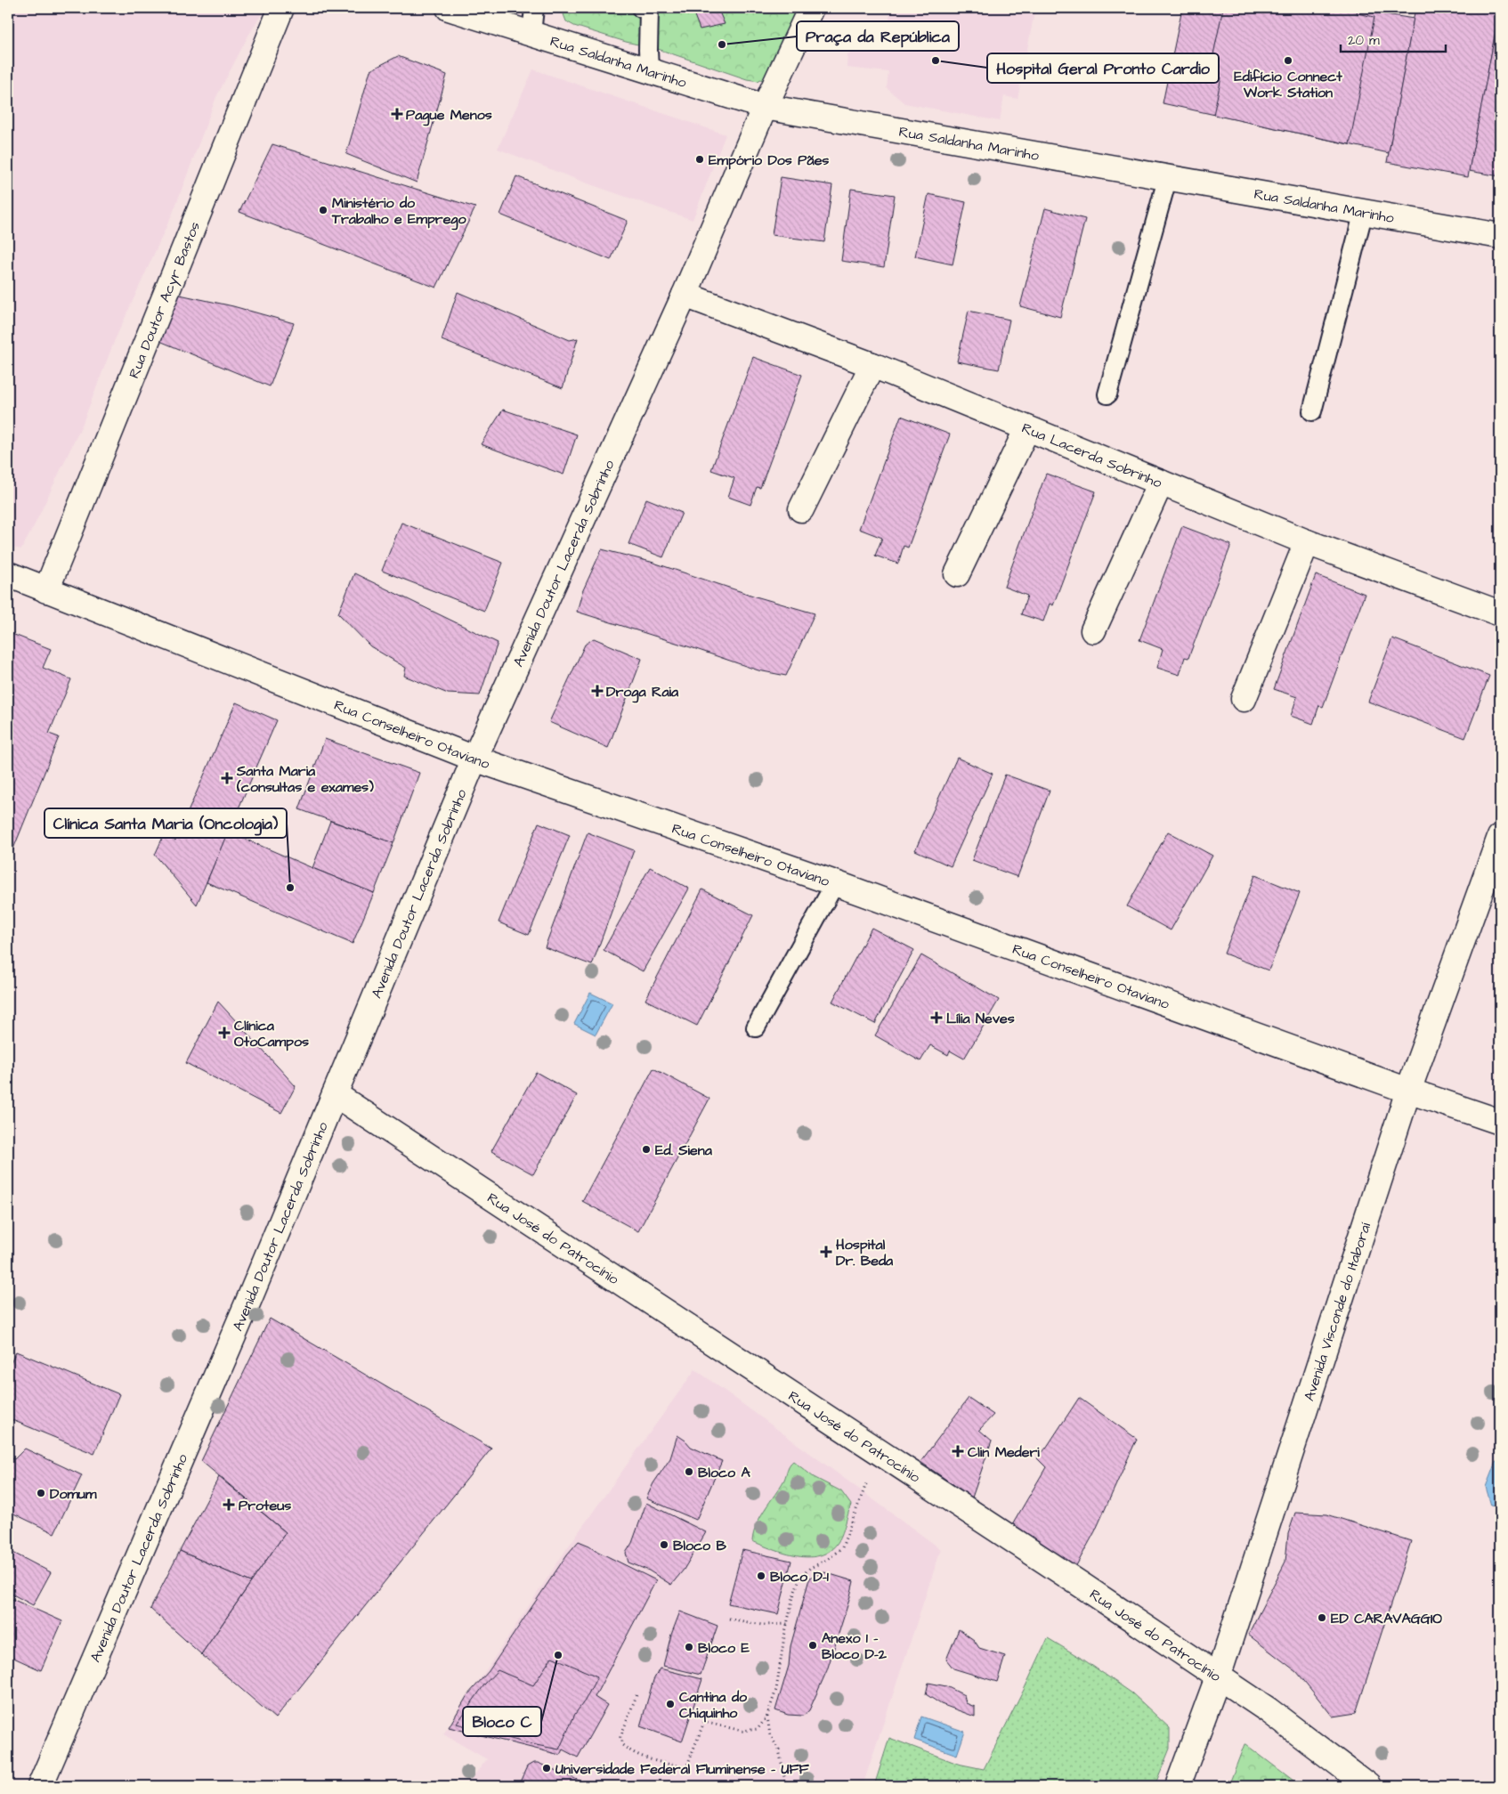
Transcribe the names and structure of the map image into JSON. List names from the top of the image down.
{
  "streets": {
    "street": [
      "Rua Saldanha Marinho",
      "Rua Doutor Acyr Bastos",
      "Rua Lacerda Sobrinho",
      "Avenida Doutor Lacerda Sobrinho",
      "Rua Conselheiro Otaviano",
      "Rua José do Patrocínio",
      "Avenida Visconde do Itaboraí"
    ]
  },
  "crossings": [
    ["Rua Saldanha Marinho", "Avenida Doutor Lacerda Sobrinho"],
    ["Rua Doutor Acyr Bastos", "Rua Conselheiro Otaviano"],
    ["Rua Lacerda Sobrinho", "Avenida Doutor Lacerda Sobrinho"],
    ["Avenida Doutor Lacerda Sobrinho", "Rua Conselheiro Otaviano"],
    ["Avenida Doutor Lacerda Sobrinho", "Rua José do Patrocínio"],
    ["Rua Conselheiro Otaviano", "Avenida Visconde do Itaboraí"],
    ["Rua José do Patrocínio", "Avenida Visconde do Itaboraí"]
  ],
  "places": {
    "other": [
      "Praça da República",
      "Hospital Geral Pronto Cardio",
      "Edifício Connect Work Station",
      "Empório Dos Pães",
      "Ministério do Trabalho e Emprego",
      "Clínica Santa Maria (Oncologia)",
      "Ed. Siena",
      "Bloco A",
      "Domum",
      "Bloco B",
      "Bloco D-1",
      "ED CARAVAGGIO",
      "Anexo 1 - Bloco D-2",
      "Bloco E",
      "Bloco C",
      "Cantina do Chiquinho",
      "Universidade Federal Fluminense - UFF"
    ],
    "health": [
      "Pague Menos",
      "Droga Raia",
      "Santa Maria (consultas e exames)",
      "Lília Neves",
      "Clínica OtoCampos",
      "Hospital Dr. Beda",
      "Clin Mederi",
      "Proteus"
    ]
  },
  "scale_bar": "20 m"
}
